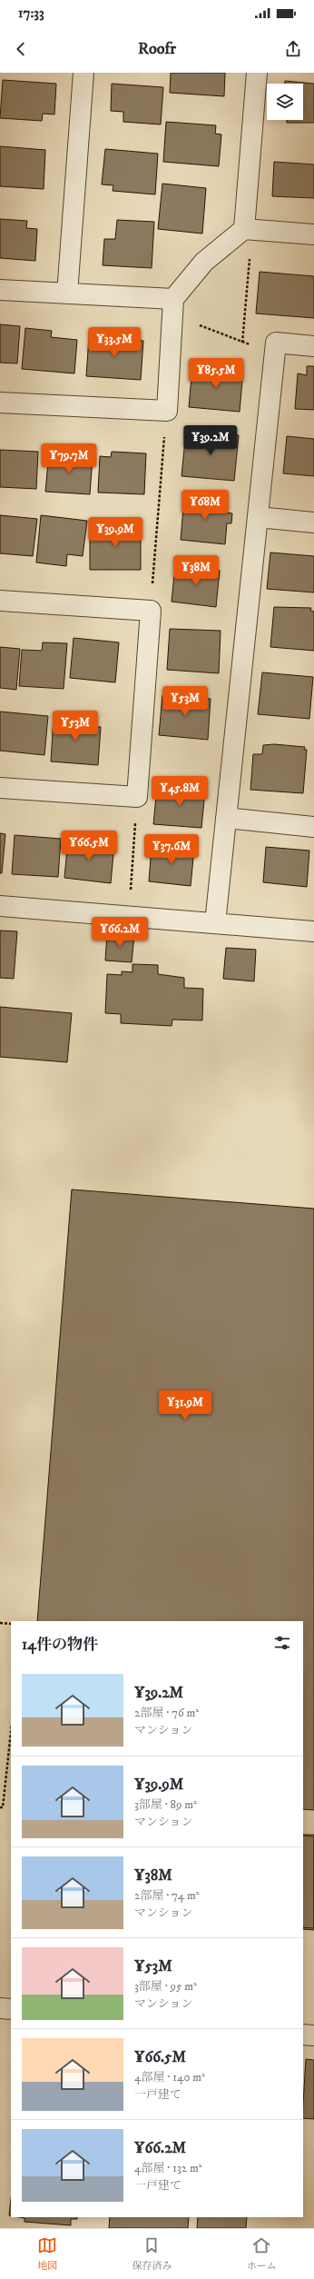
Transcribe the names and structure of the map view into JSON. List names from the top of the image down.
{
  "page": {
    "status": "17:33",
    "header": "Roofr",
    "price": [
      "¥33.5M",
      "¥85.5M",
      "¥39.2M",
      "¥79.7M",
      "¥68M",
      "¥39.9M",
      "¥38M",
      "¥53M",
      "¥53M",
      "¥45.8M",
      "¥66.5M",
      "¥37.6M",
      "¥66.2M",
      "¥31.9M"
    ],
    "heading": "14件の物件",
    "list": [
      {
        "name": "¥39.2M",
        "note": "2部屋 · 76 m² · マンション"
      },
      {
        "name": "¥39.9M",
        "note": "3部屋 · 89 m² · マンション"
      },
      {
        "name": "¥38M",
        "note": "2部屋 · 74 m² · マンション"
      },
      {
        "name": "¥53M",
        "note": "3部屋 · 95 m² · マンション"
      },
      {
        "name": "¥66.5M",
        "note": "4部屋 · 140 m² · 一戸建て"
      },
      {
        "name": "¥66.2M",
        "note": "4部屋 · 132 m² · 一戸建て"
      }
    ],
    "tabs": ["地図", "保存済み", "ホーム"]
  }
}
